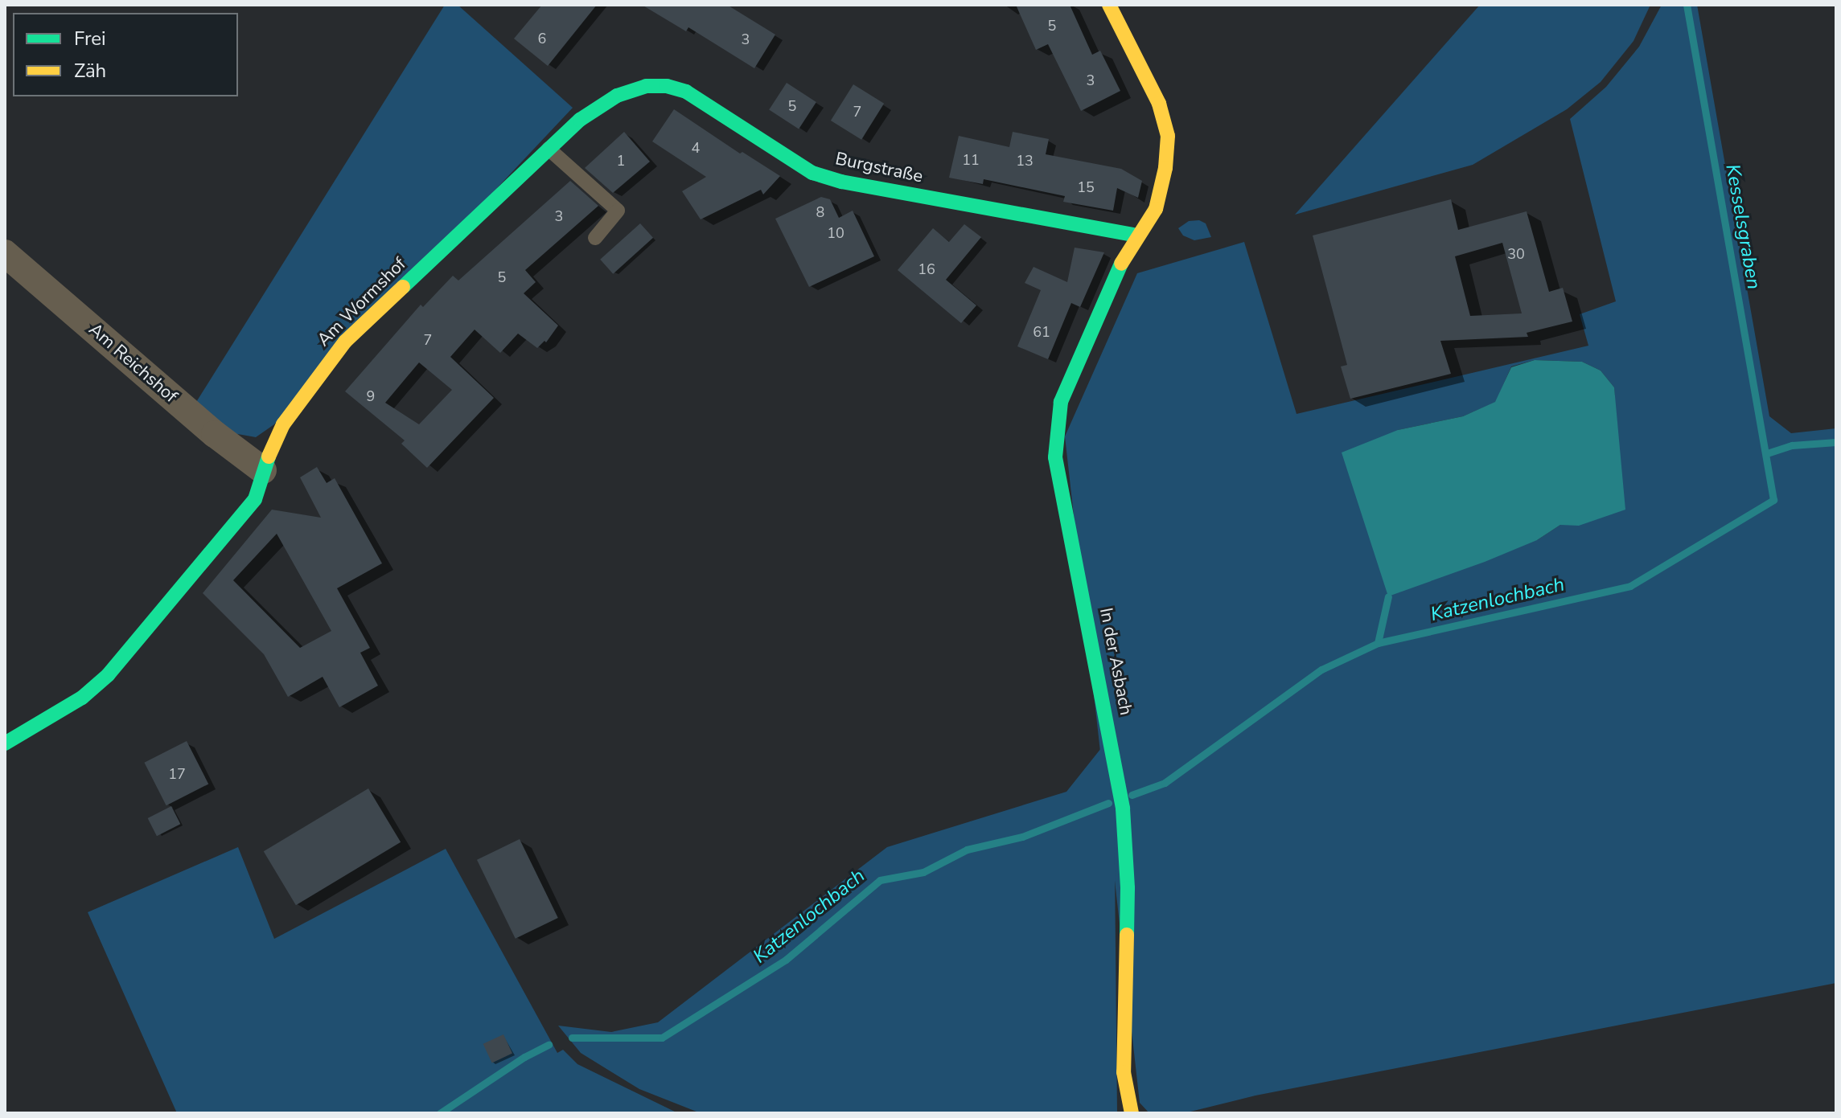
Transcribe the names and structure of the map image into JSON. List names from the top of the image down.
{
  "streets": {
    "street": [
      "Burgstraße",
      "Am Wormshof",
      "Am Reichshof",
      "In der Asbach"
    ]
  },
  "crossings": [
    ["Burgstraße", "Am Wormshof"],
    ["Burgstraße", "In der Asbach"],
    ["Am Wormshof", "Am Reichshof"]
  ],
  "water": ["Kesselsgraben", "Katzenlochbach"],
  "house_numbers": [
    "5",
    "6",
    "3",
    "3",
    "5",
    "7",
    "4",
    "11",
    "1",
    "13",
    "15",
    "8",
    "3",
    "10",
    "30",
    "16",
    "5",
    "61",
    "7",
    "9",
    "17"
  ],
  "legend": ["Frei", "Zäh"]
}
